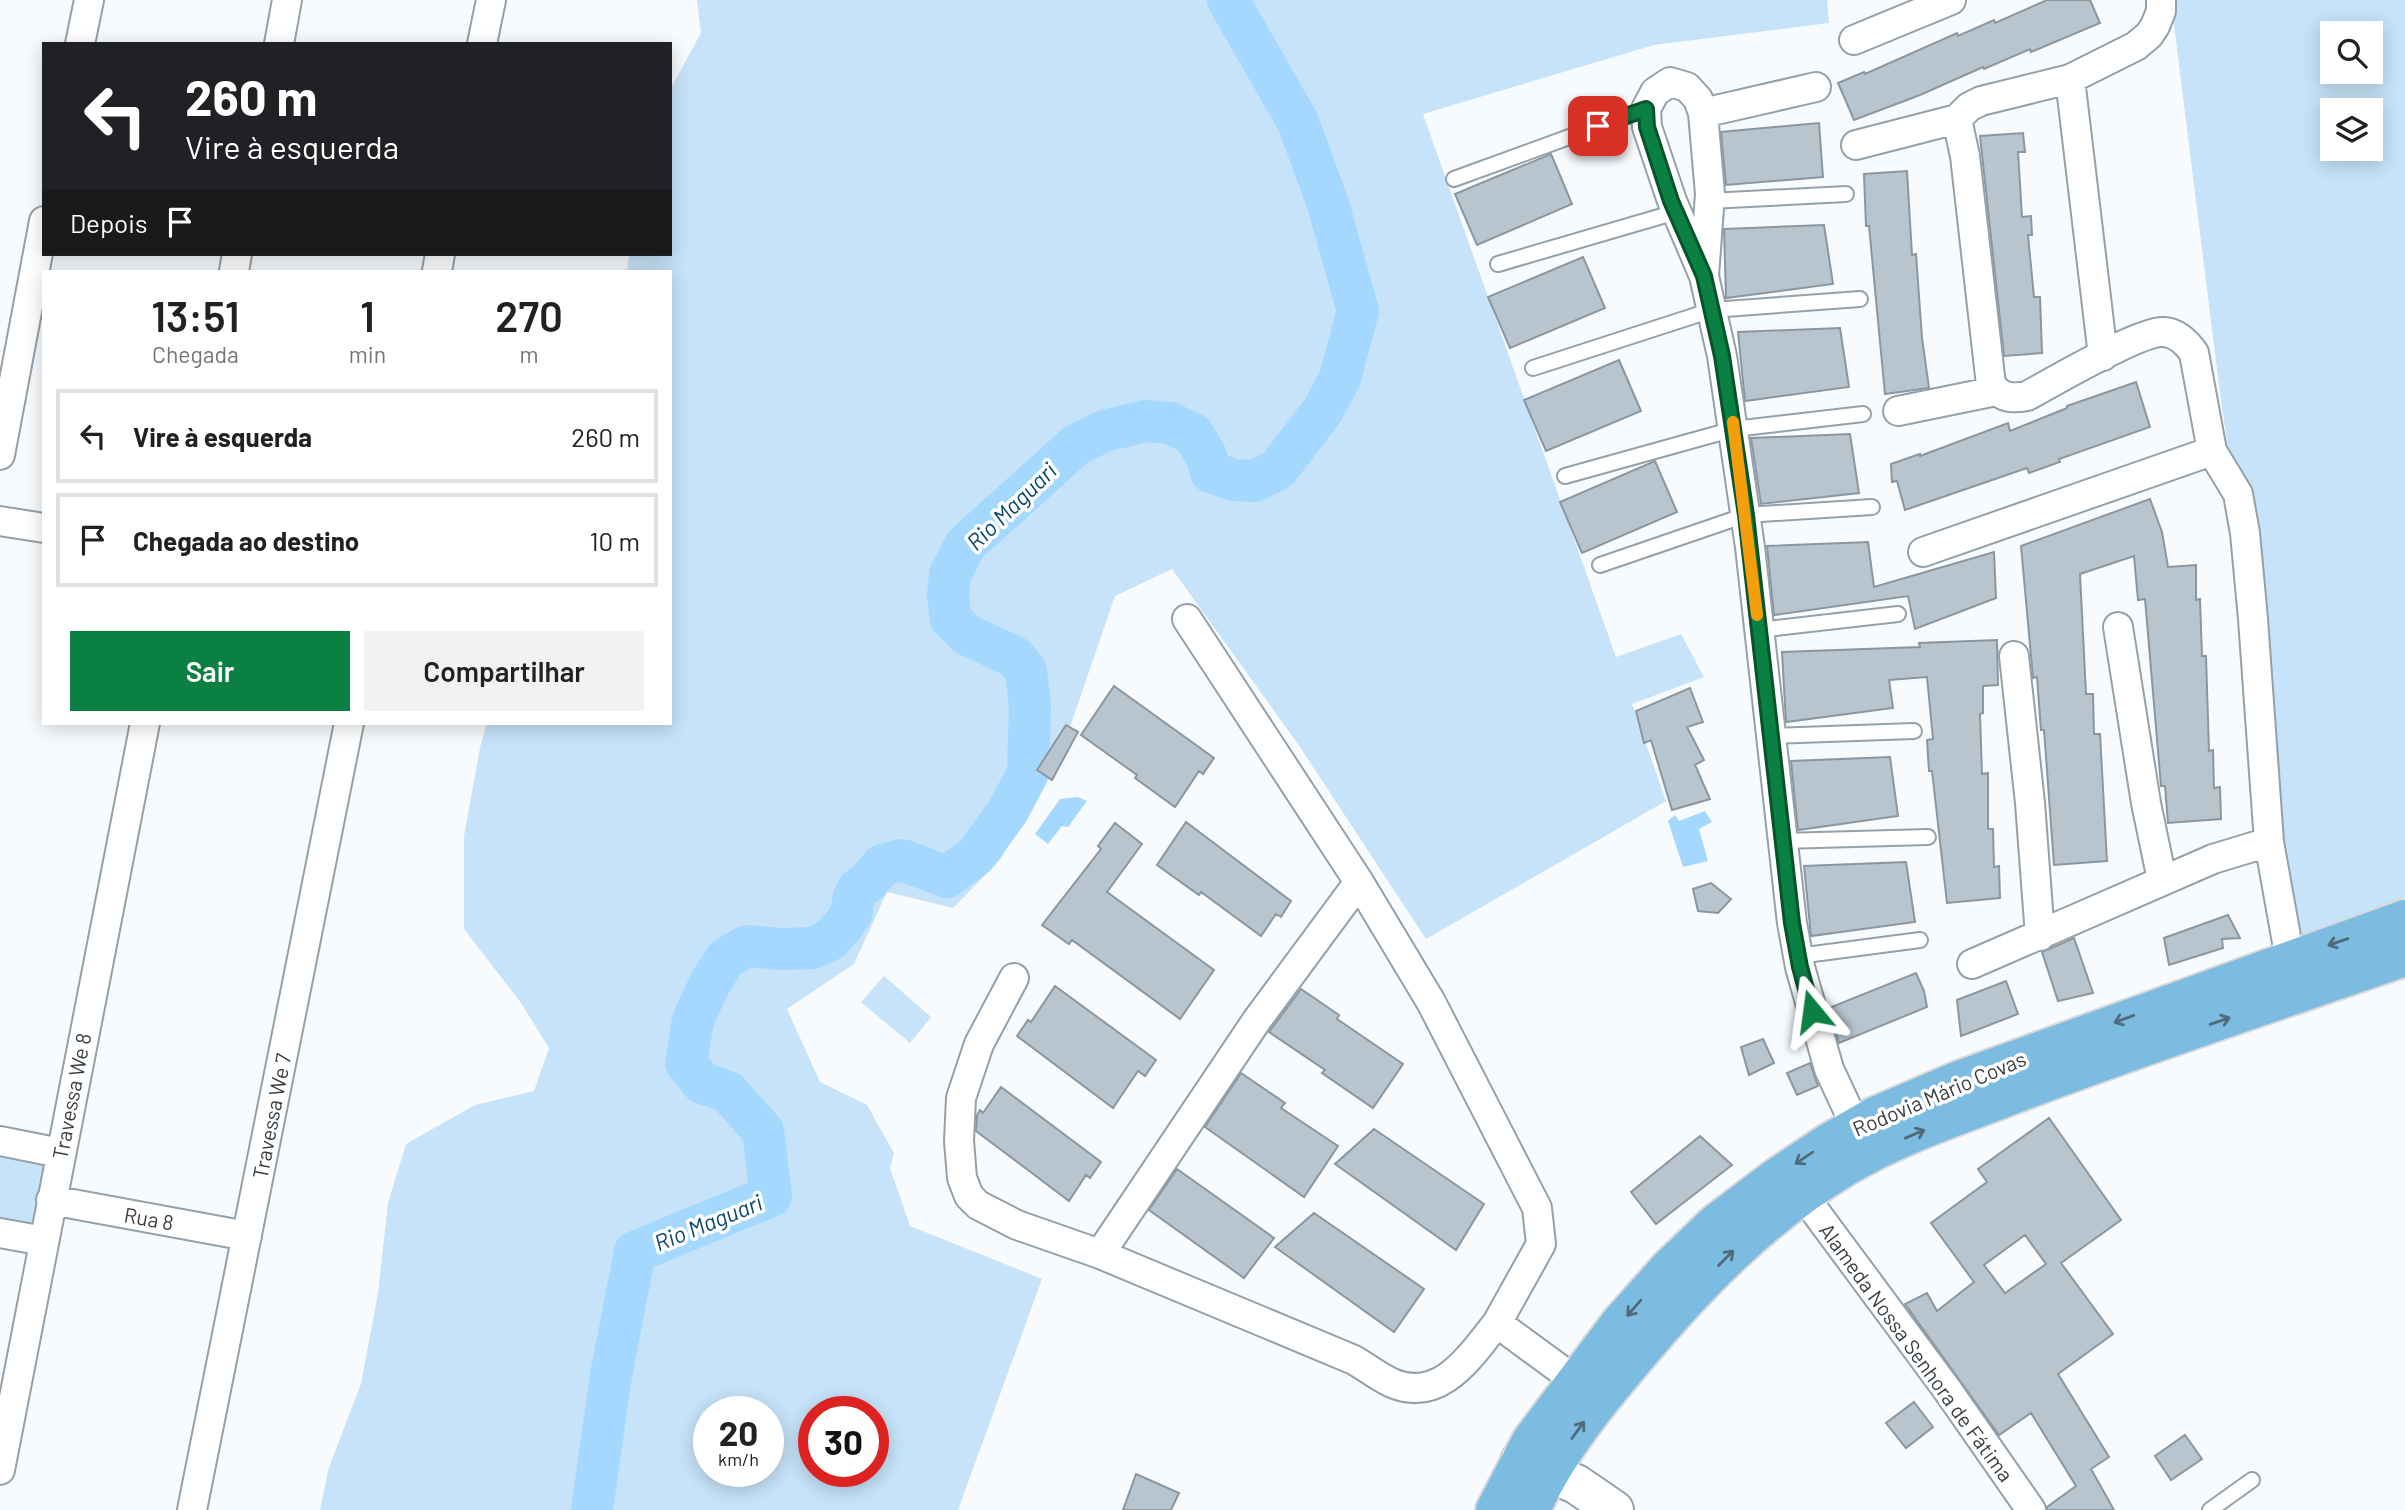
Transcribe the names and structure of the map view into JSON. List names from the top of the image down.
{
  "streets": {
    "main road": ["Rodovia Mário Covas"],
    "street": [
      "Travessa We 8",
      "Travessa We 7",
      "Rua 8",
      "Alameda Nossa Senhora de Fátima"
    ]
  },
  "crossings": [
    ["Rodovia Mário Covas", "Alameda Nossa Senhora de Fátima"],
    ["Travessa We 8", "Rua 8"],
    ["Travessa We 7", "Rua 8"]
  ],
  "water": ["Rio Maguari"],
  "page": {
    "turn": ["260 m", "Vire à esquerda"],
    "then": "Depois",
    "eta": [
      "13:51",
      "Chegada",
      "1",
      "min",
      "270",
      "m"
    ],
    "list": [
      {
        "name": "Vire à esquerda",
        "value": "260 m"
      },
      {
        "name": "Chegada ao destino",
        "value": "10 m"
      }
    ],
    "buttons": ["Sair", "Compartilhar"],
    "speed": "20 km/h",
    "limit": "30"
  }
}
